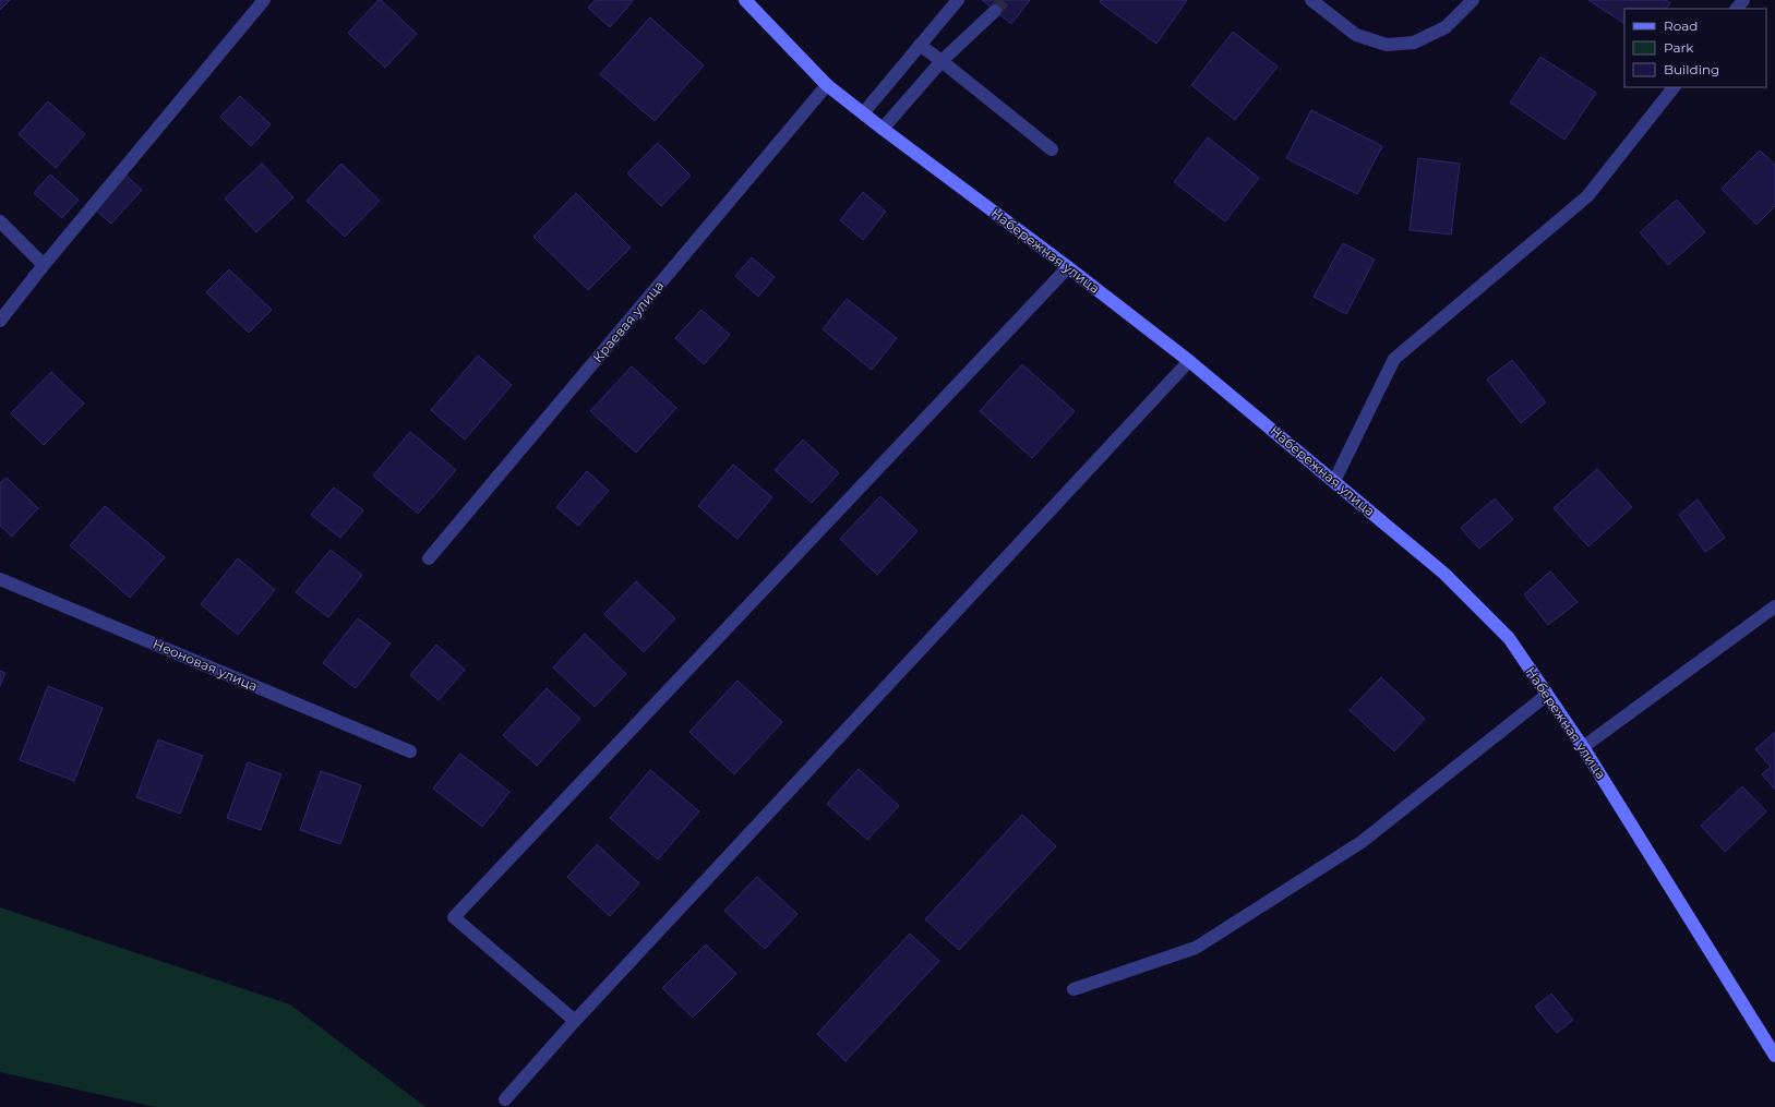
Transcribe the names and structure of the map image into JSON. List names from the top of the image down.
{
  "streets": {
    "street": ["Набережная улица", "Краевая улица", "Неоновая улица"]
  },
  "crossings": [
    ["Набережная улица", "Краевая улица"]
  ],
  "legend": ["Road", "Park", "Building"]
}
